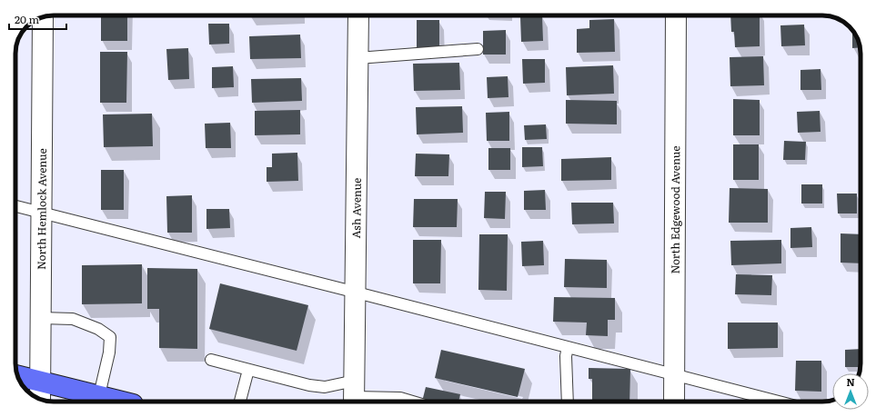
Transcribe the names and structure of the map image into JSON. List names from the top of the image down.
{
  "streets": {
    "street": ["Ash Avenue", "North Hemlock Avenue", "North Edgewood Avenue"]
  },
  "scale_bar": "20 m",
  "north": "top"
}
